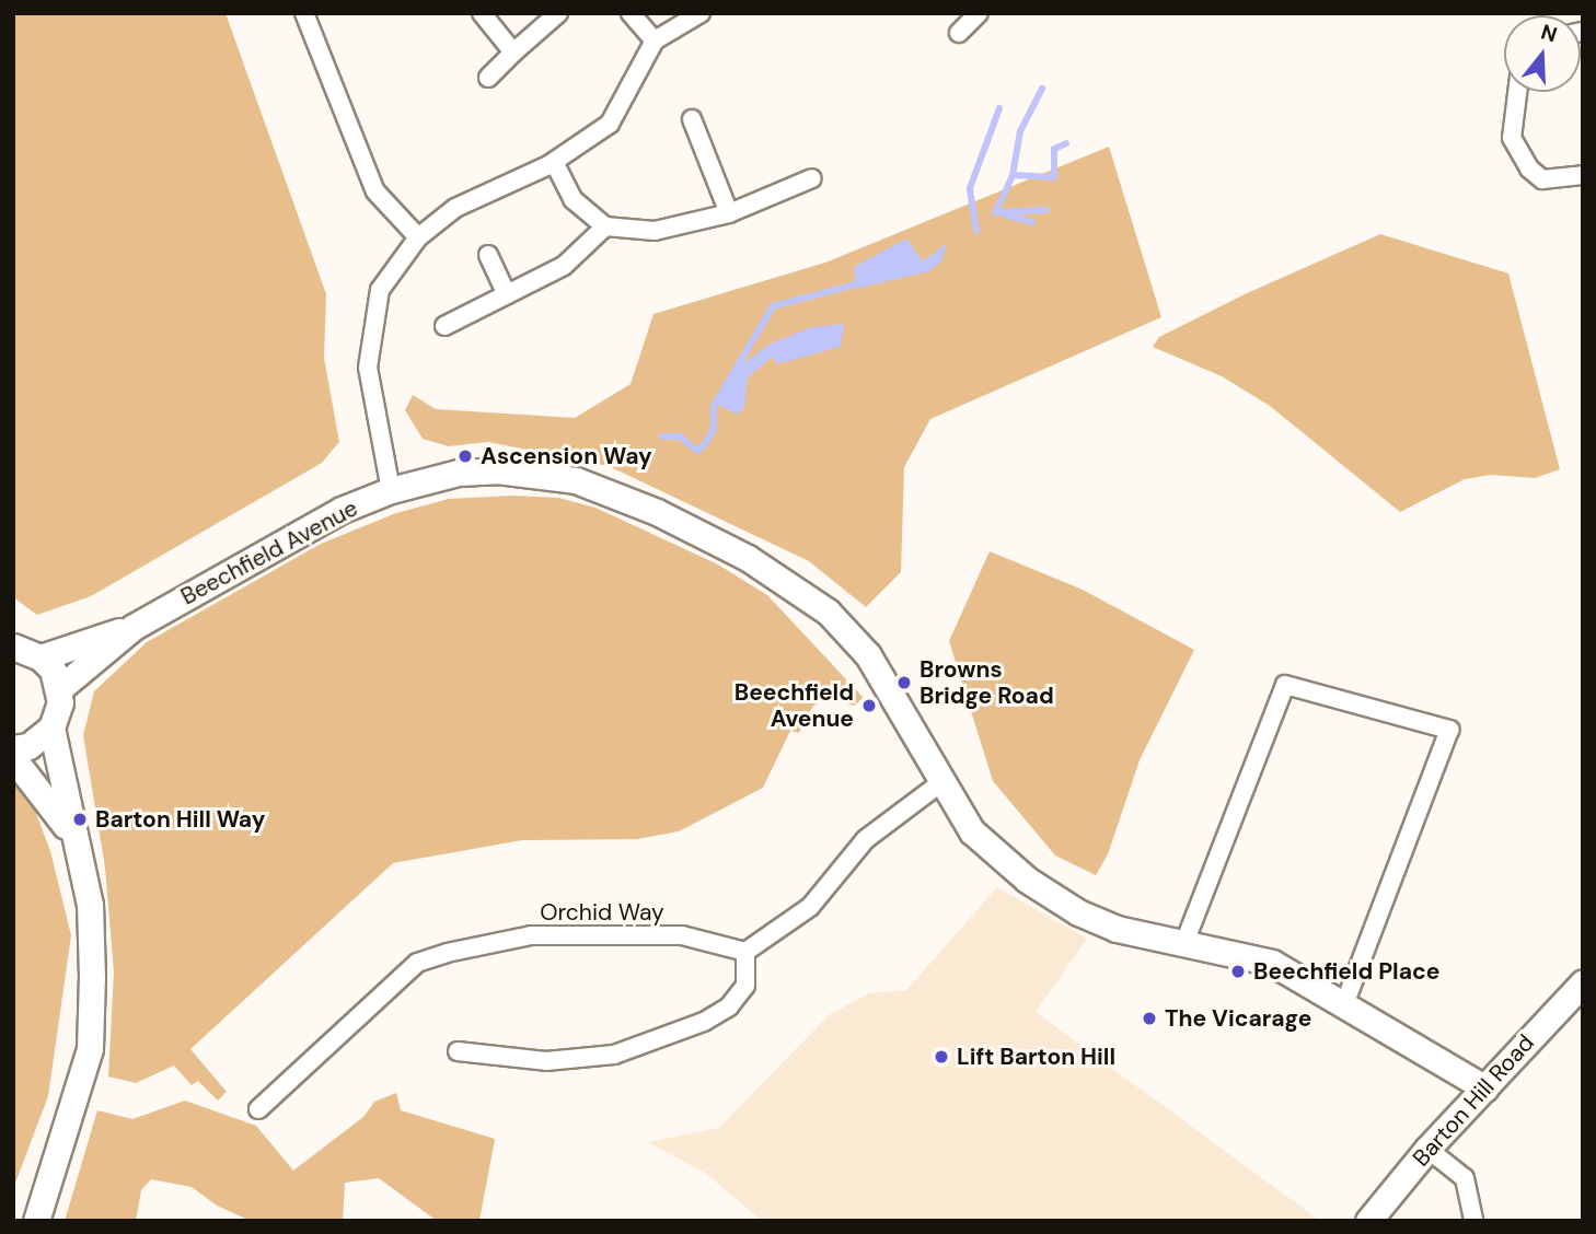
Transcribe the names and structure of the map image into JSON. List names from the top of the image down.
{
  "streets": {
    "street": ["Beechfield Avenue", "Orchid Way", "Barton Hill Road"]
  },
  "crossings": [
    ["Beechfield Avenue", "Barton Hill Road"]
  ],
  "places": [
    "Ascension Way",
    "Browns Bridge Road",
    "Beechfield Avenue",
    "Barton Hill Way",
    "Beechfield Place",
    "The Vicarage",
    "Lift Barton Hill"
  ],
  "north": "top"
}
